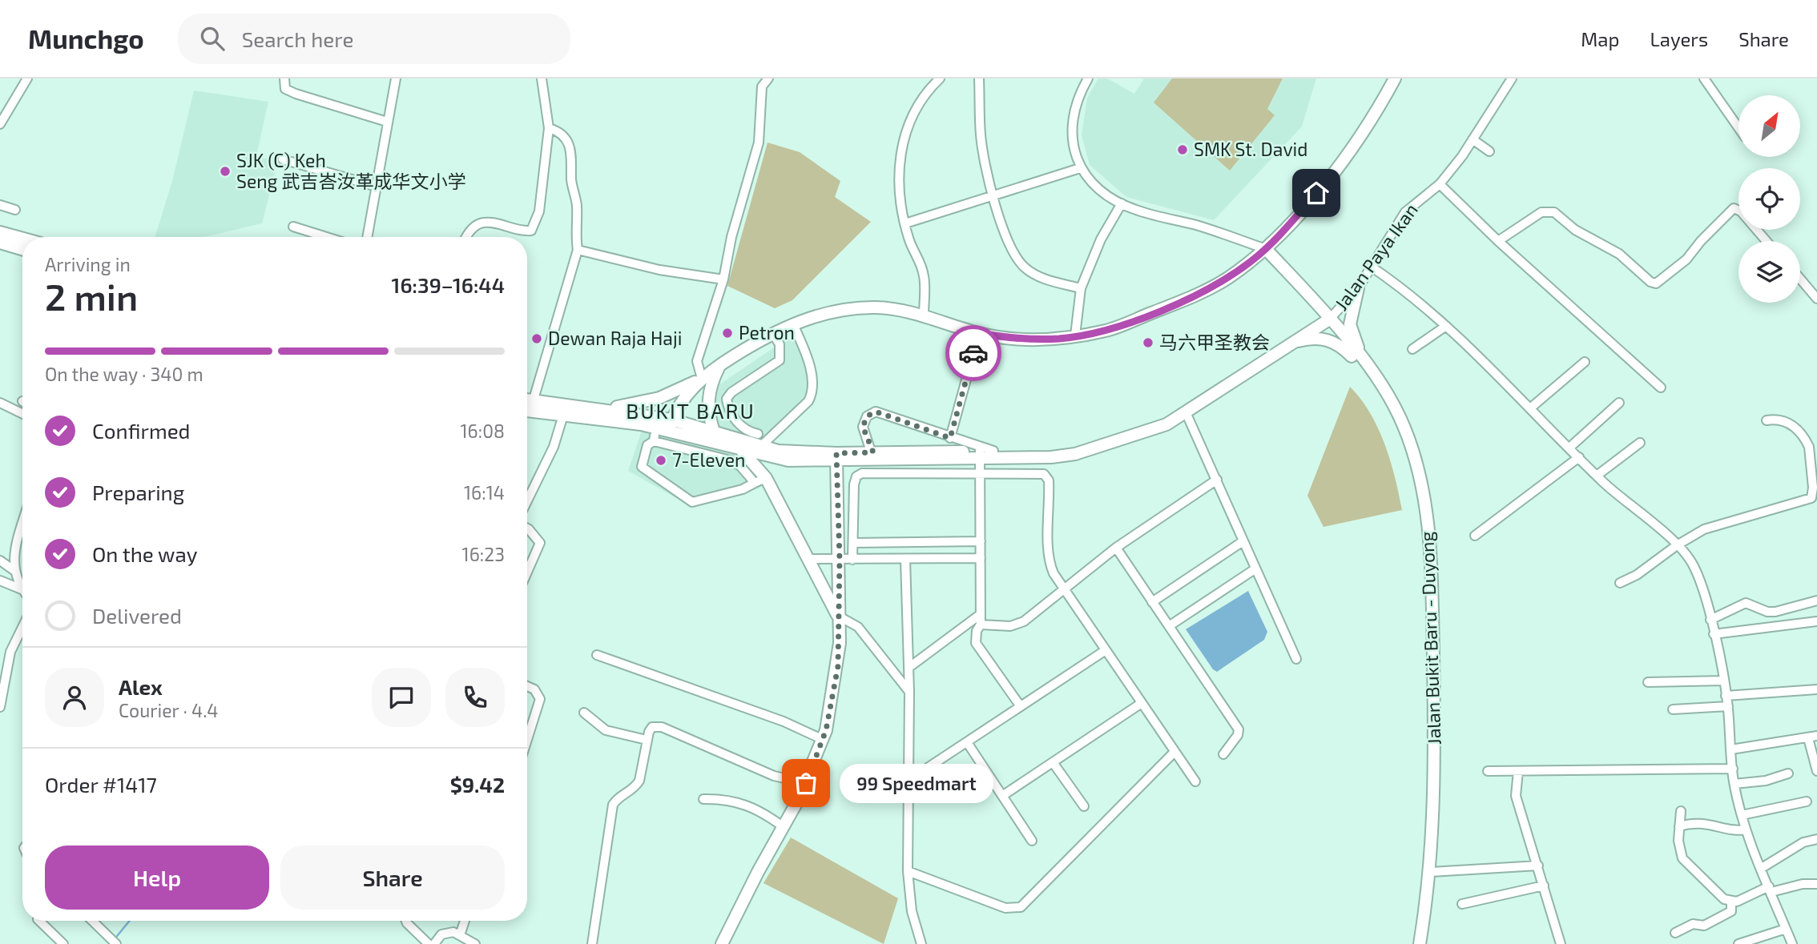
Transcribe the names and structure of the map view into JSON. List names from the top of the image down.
{
  "streets": {
    "main road": ["Jalan Paya Ikan", "Jalan Bukit Baru - Duyong"]
  },
  "crossings": [
    ["Jalan Paya Ikan", "Jalan Bukit Baru - Duyong"]
  ],
  "districts": ["BUKIT BARU"],
  "places": [
    "SMK St. David",
    "SJK (C) Keh Seng 武吉峇汝革成华文小学",
    "Petron",
    "Dewan Raja Haji",
    "马六甲圣教会",
    "7-Eleven",
    "99 Speedmart"
  ],
  "north": "top right",
  "page": {
    "header": "Munchgo",
    "search": "Search here",
    "nav": ["Map", "Layers", "Share"],
    "heading": ["2 min", "Arriving in", "16:39–16:44"],
    "panel": [
      "Alex",
      "Courier · 4.4",
      "Order #1417",
      "$9.42"
    ],
    "bar": "On the way · 340 m",
    "list": [
      ["Confirmed", "16:08"],
      ["Preparing", "16:14"],
      ["On the way", "16:23"],
      "Delivered"
    ],
    "bubble": "99 Speedmart",
    "buttons": ["Help", "Share"]
  }
}
